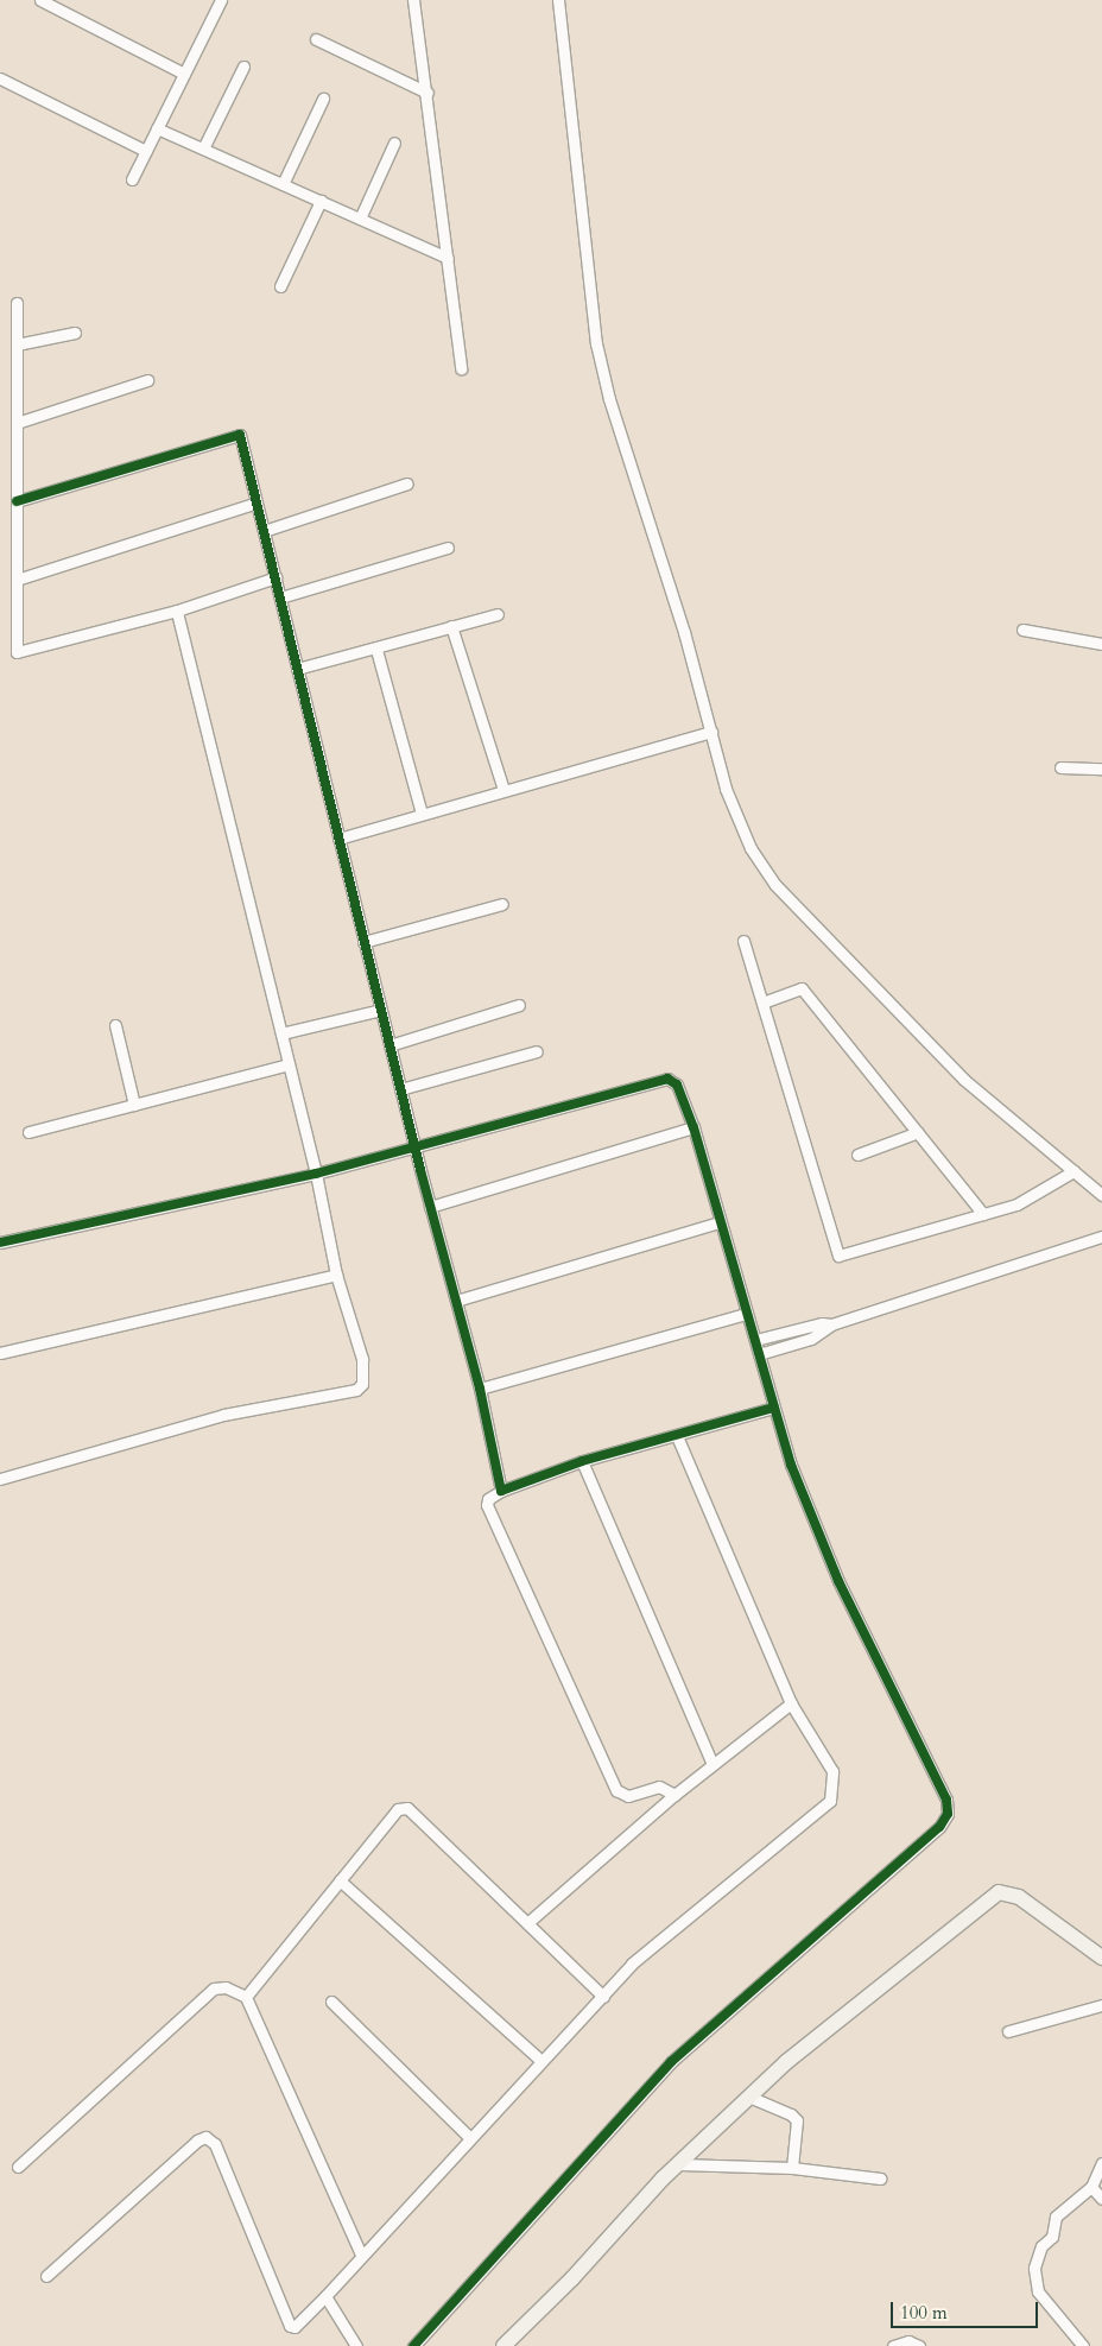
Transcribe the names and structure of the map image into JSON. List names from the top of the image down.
{
  "scale_bar": "100 m"
}
